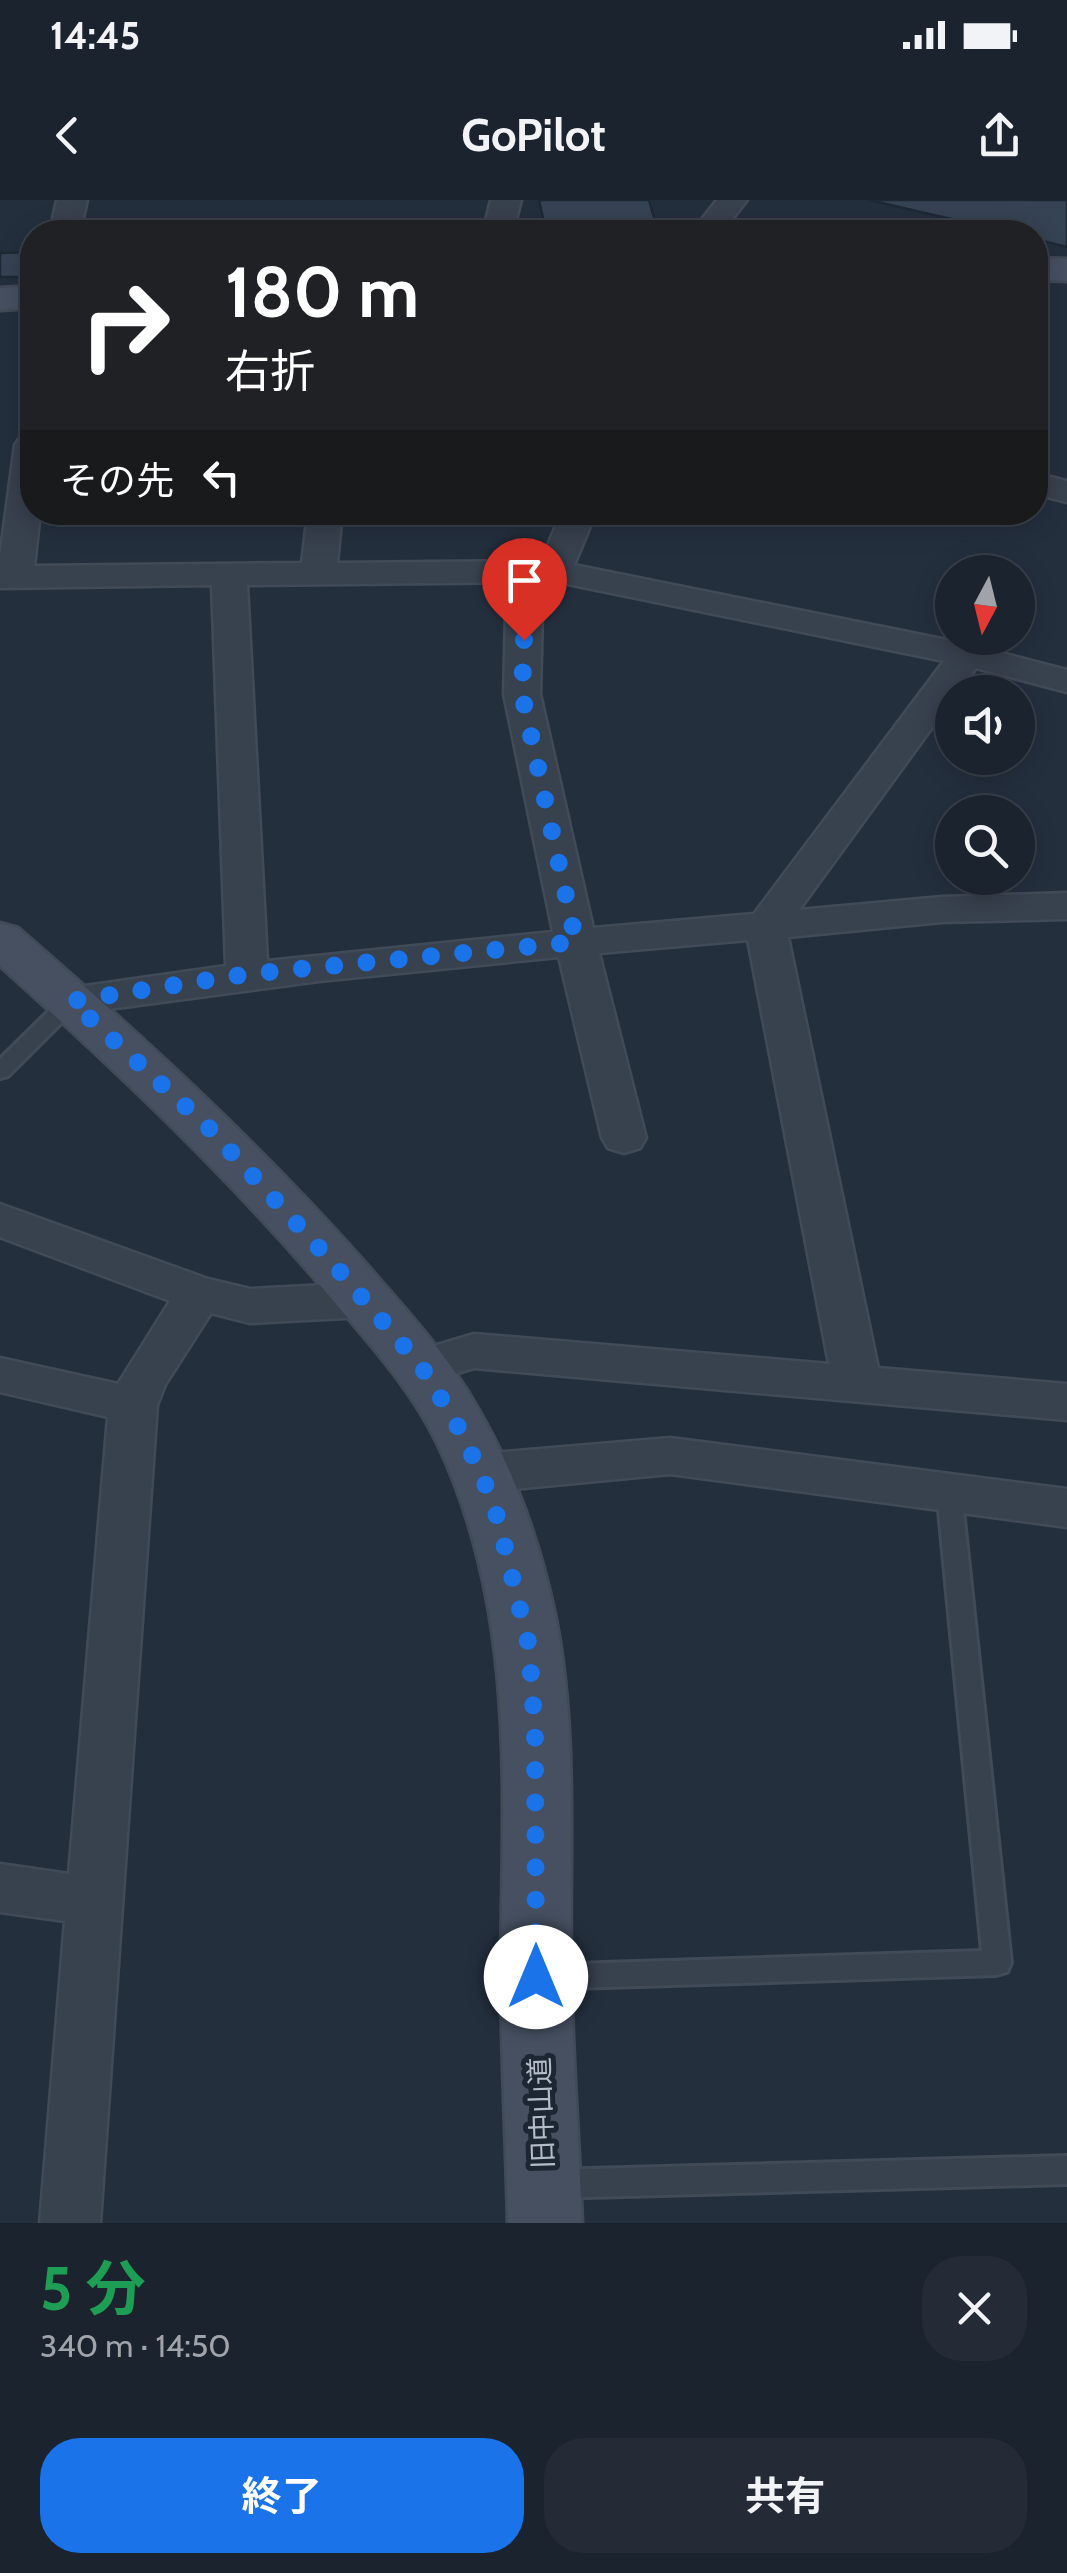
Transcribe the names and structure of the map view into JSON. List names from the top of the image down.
{
  "streets": {
    "main road": ["旧中山道"]
  },
  "north": "bottom",
  "page": {
    "status": "14:45",
    "header": "GoPilot",
    "turn": ["180 m", "右折"],
    "then": "その先",
    "heading": ["5 分", "340 m · 14:50"],
    "buttons": ["終了", "共有"]
  }
}
